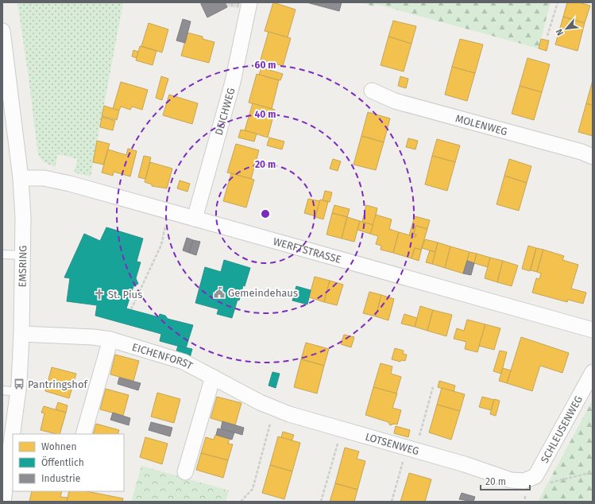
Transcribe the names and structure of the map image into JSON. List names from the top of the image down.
{
  "streets": {
    "street": [
      "DEICHWEG",
      "MOLENWEG",
      "WERFTSTRASSE",
      "EMSRING",
      "EICHENFORST",
      "SCHLEUSENWEG",
      "LOTSENWEG"
    ]
  },
  "crossings": [
    ["DEICHWEG", "WERFTSTRASSE"],
    ["WERFTSTRASSE", "EMSRING"],
    ["EMSRING", "EICHENFORST"],
    ["EICHENFORST", "LOTSENWEG"],
    ["SCHLEUSENWEG", "LOTSENWEG"]
  ],
  "places": {
    "public building": ["Gemeindehaus"],
    "church": ["St. Pius"],
    "bus stop": ["Pantringshof"]
  },
  "legend": ["Wohnen", "Öffentlich", "Industrie"],
  "scale_bar": "20 m",
  "north": "bottom left",
  "rings": ["60 m", "40 m", "20 m"]
}
